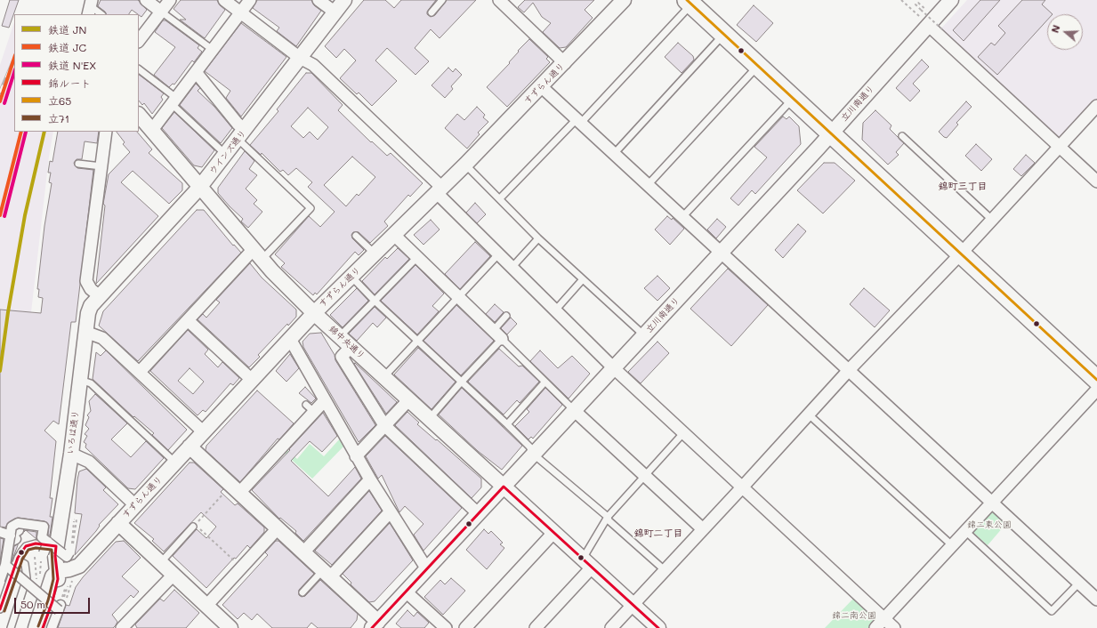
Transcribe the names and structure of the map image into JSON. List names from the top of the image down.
{
  "streets": {
    "street": [
      "すずらん通り",
      "立川南通り",
      "ウインズ通り",
      "錦中央通り",
      "いろは通り"
    ]
  },
  "crossings": [
    ["すずらん通り", "錦中央通り"],
    ["すずらん通り", "いろは通り"],
    ["立川南通り", "錦中央通り"],
    ["ウインズ通り", "錦中央通り"],
    ["ウインズ通り", "いろは通り"]
  ],
  "districts": ["錦町三丁目", "錦町二丁目"],
  "parks": ["錦二東公園", "錦二南公園"],
  "lines": [
    "transit line 立65",
    "rail line JC",
    "rail line N'EX",
    "rail line JN",
    "transit line 錦ルート",
    "transit line 立71"
  ],
  "legend": [
    "鉄道 JN",
    "鉄道 JC",
    "鉄道 N'EX",
    "錦ルート",
    "立65",
    "立71"
  ],
  "scale_bar": "50 m",
  "north": "left"
}
